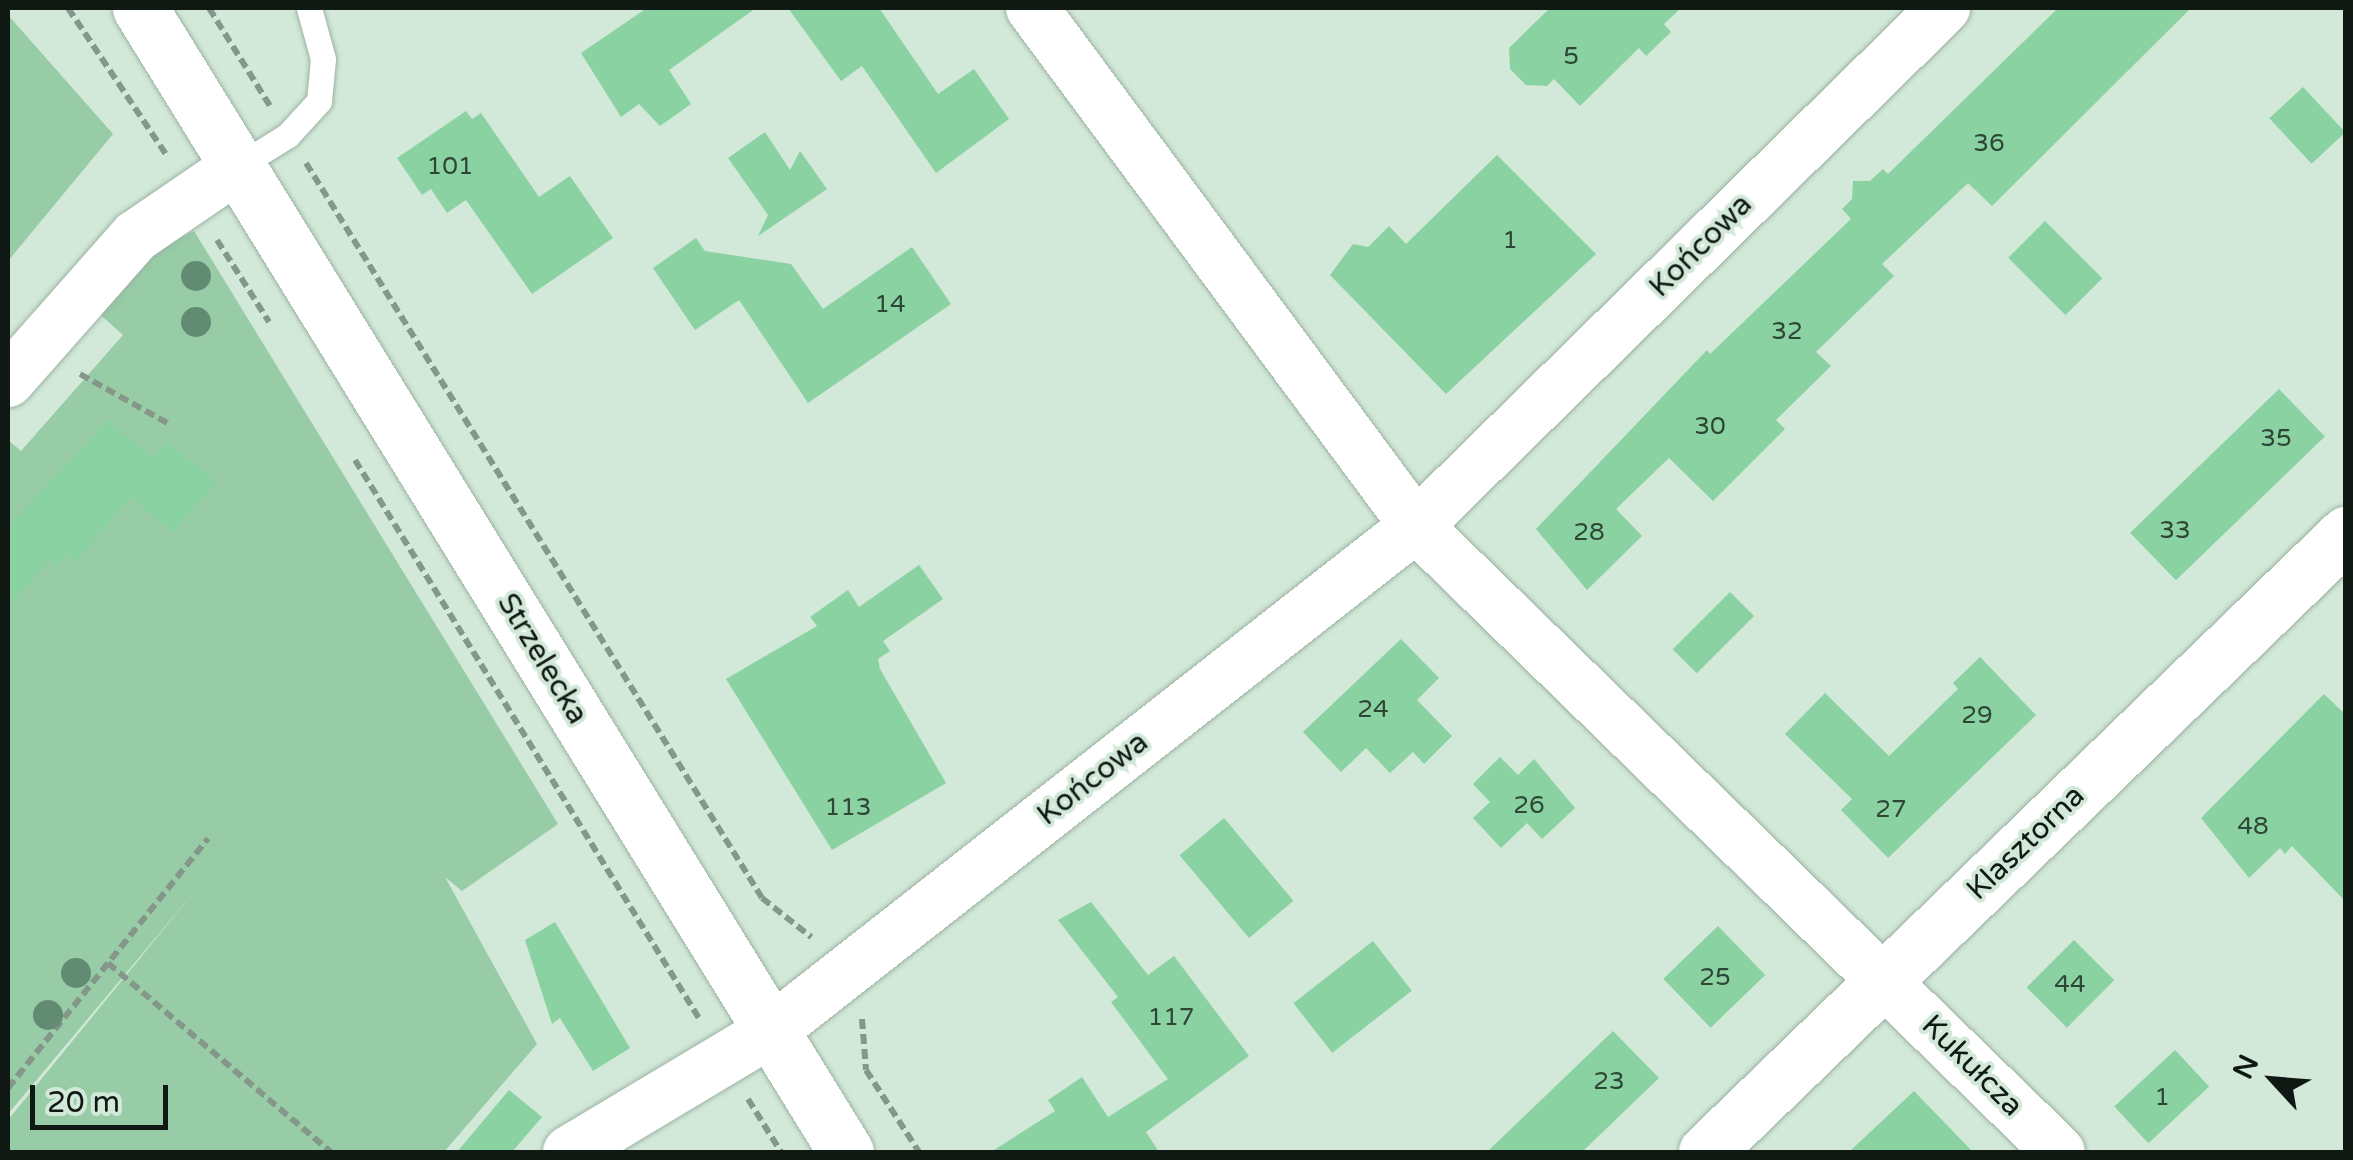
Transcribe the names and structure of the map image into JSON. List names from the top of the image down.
{
  "streets": {
    "street": [
      "Końcowa",
      "Strzelecka",
      "Klasztorna",
      "Kukułcza"
    ]
  },
  "crossings": [
    ["Końcowa", "Strzelecka"],
    ["Końcowa", "Kukułcza"],
    ["Klasztorna", "Kukułcza"]
  ],
  "house_numbers": [
    "5",
    "36",
    "101",
    "1",
    "14",
    "32",
    "30",
    "35",
    "33",
    "28",
    "24",
    "29",
    "26",
    "113",
    "27",
    "48",
    "25",
    "44",
    "117",
    "23",
    "1"
  ],
  "scale_bar": "20 m",
  "north": "top left"
}
